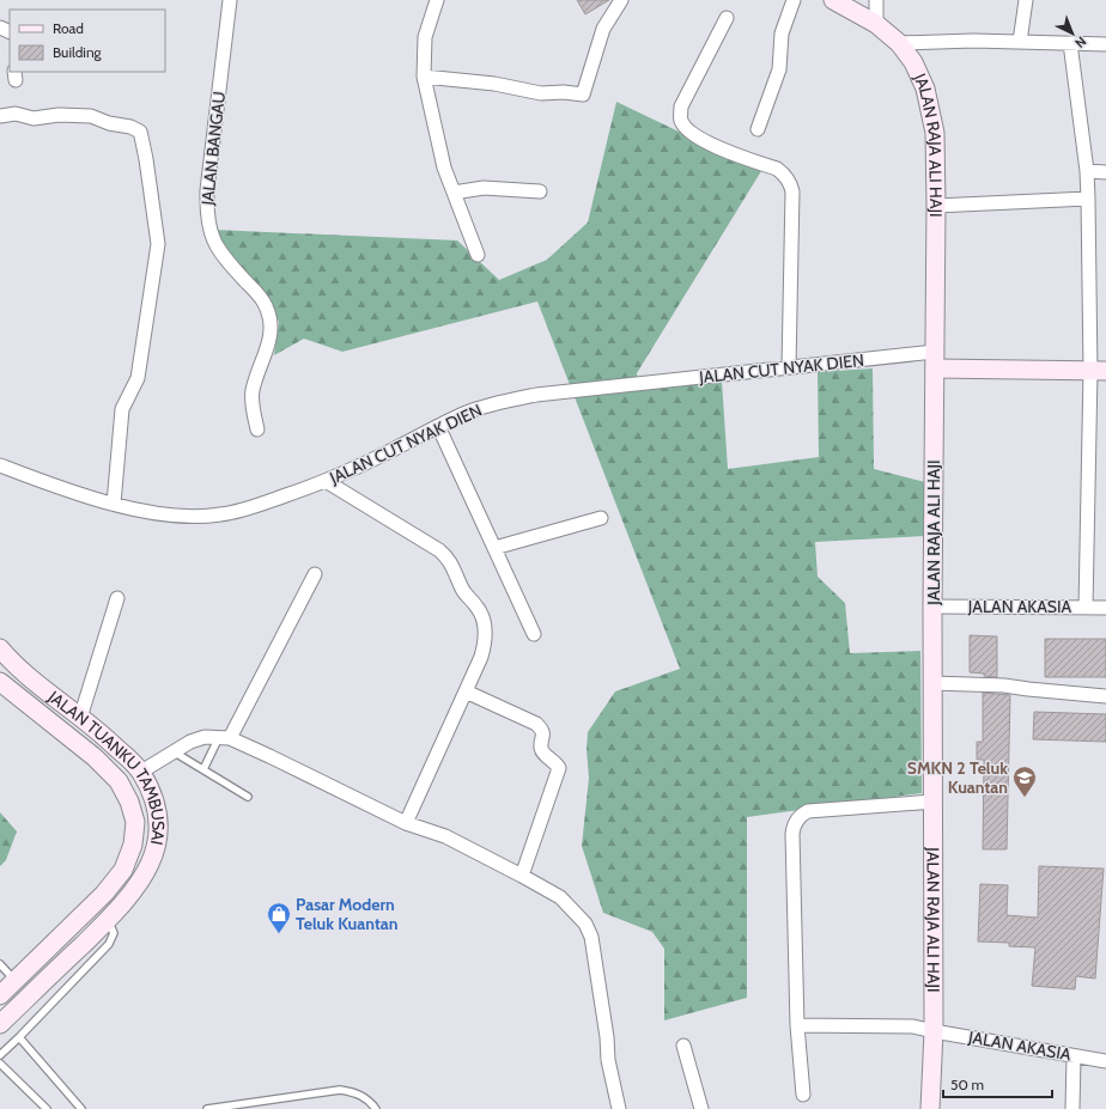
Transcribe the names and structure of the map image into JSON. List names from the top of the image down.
{
  "streets": {
    "street": [
      "JALAN RAJA ALI HAJI",
      "JALAN BANGAU",
      "JALAN CUT NYAK DIEN",
      "JALAN AKASIA",
      "JALAN TUANKU TAMBUSAI"
    ]
  },
  "crossings": [
    ["JALAN RAJA ALI HAJI", "JALAN CUT NYAK DIEN"],
    ["JALAN RAJA ALI HAJI", "JALAN AKASIA"]
  ],
  "places": {
    "school or university": ["SMKN 2 Teluk Kuantan"],
    "shop": ["Pasar Modern Teluk Kuantan"]
  },
  "legend": ["Road", "Building"],
  "scale_bar": "50 m",
  "north": "bottom right"
}
